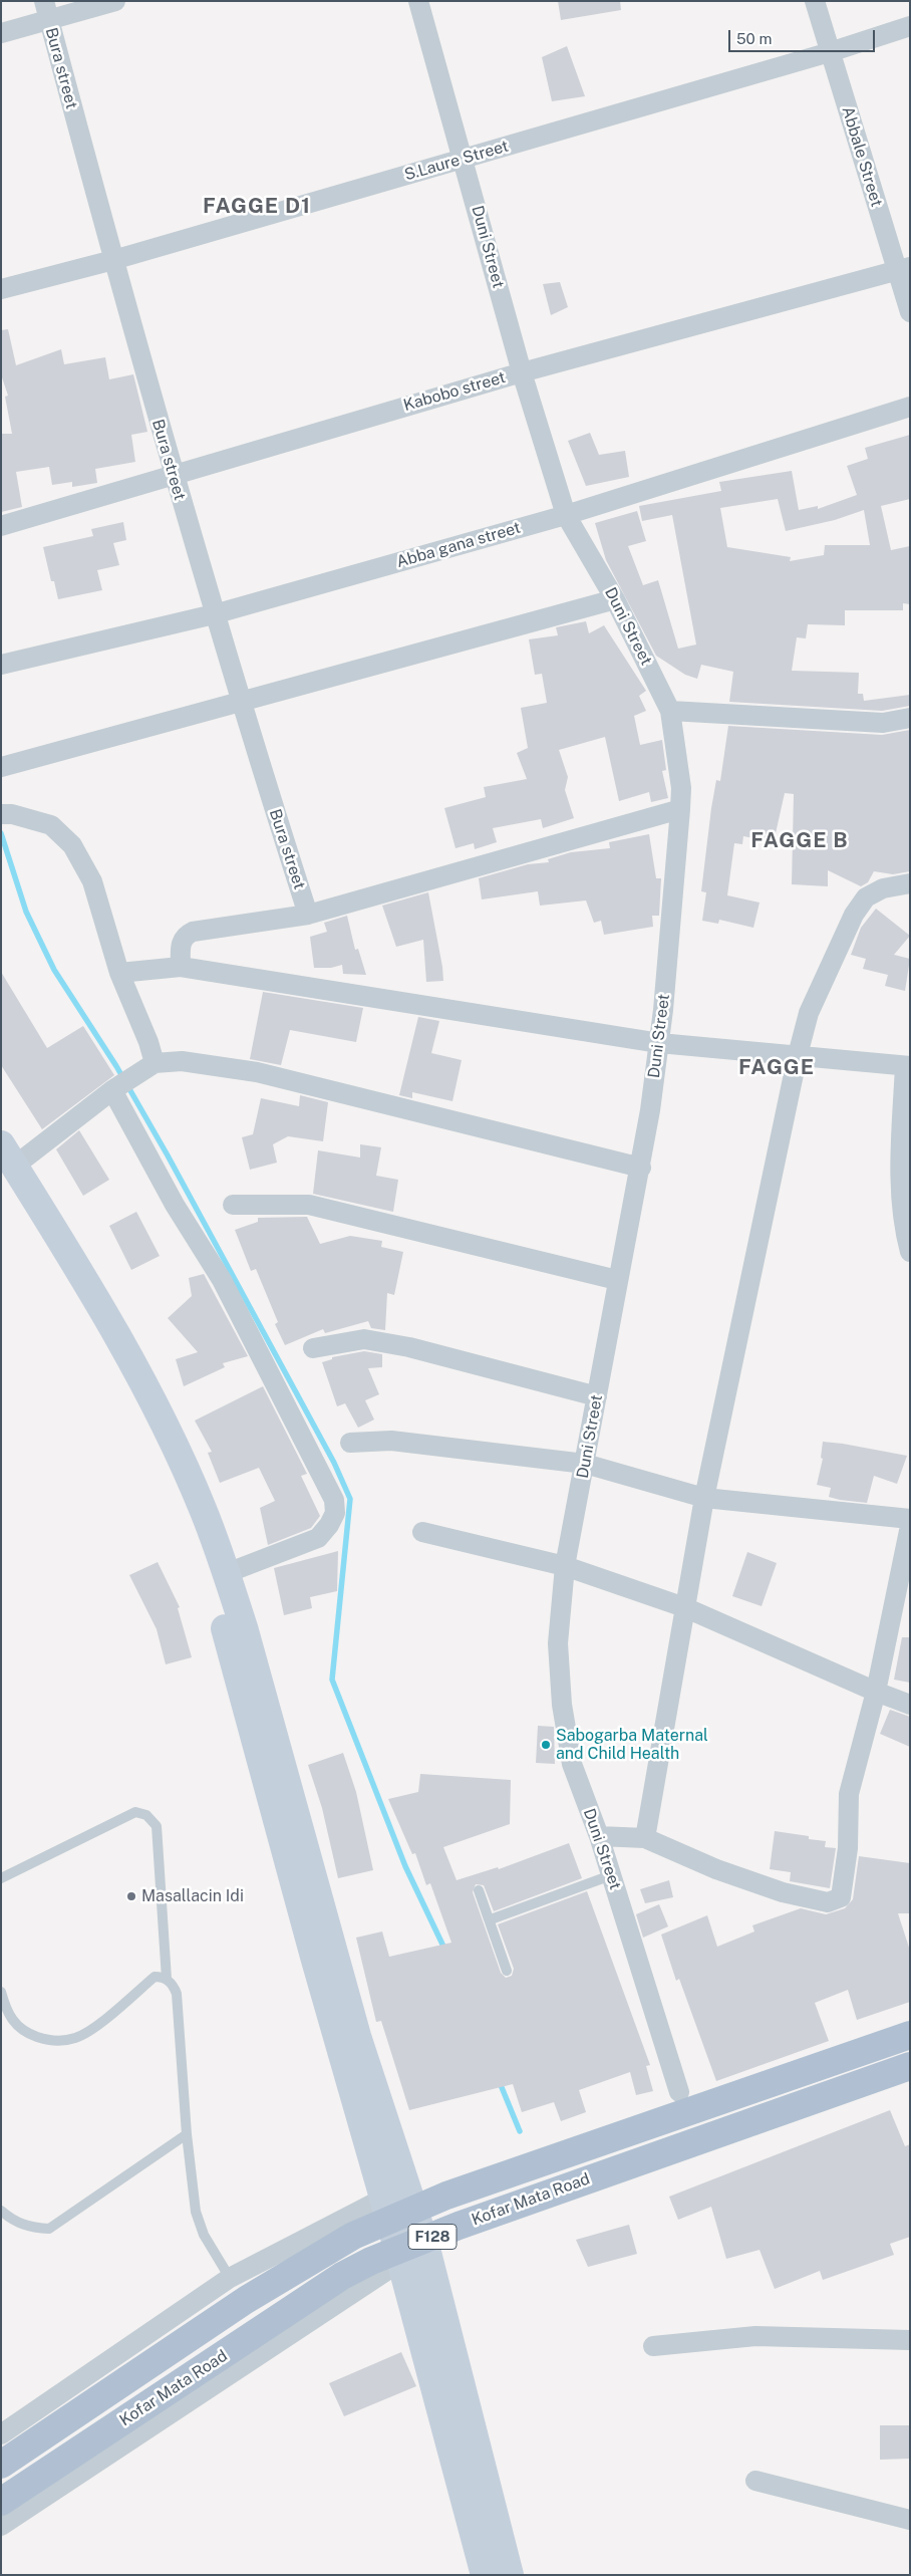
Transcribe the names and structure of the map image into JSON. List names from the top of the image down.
{
  "streets": {
    "main road": ["Kofar Mata Road", "F128"],
    "street": [
      "Bura street",
      "Abbale Street",
      "S.Laure Street",
      "Duni Street",
      "Kabobo street",
      "Abba gana street"
    ]
  },
  "crossings": [
    ["Bura street", "S.Laure Street"],
    ["Bura street", "Kabobo street"],
    ["Bura street", "Abba gana street"],
    ["Abbale Street", "S.Laure Street"],
    ["Abbale Street", "Kabobo street"],
    ["S.Laure Street", "Duni Street"],
    ["Duni Street", "Kabobo street"],
    ["Duni Street", "Abba gana street"]
  ],
  "districts": ["FAGGE D1", "FAGGE B", "FAGGE"],
  "places": ["Sabogarba Maternal and Child Health", "Masallacin Idi"],
  "scale_bar": "50 m"
}
